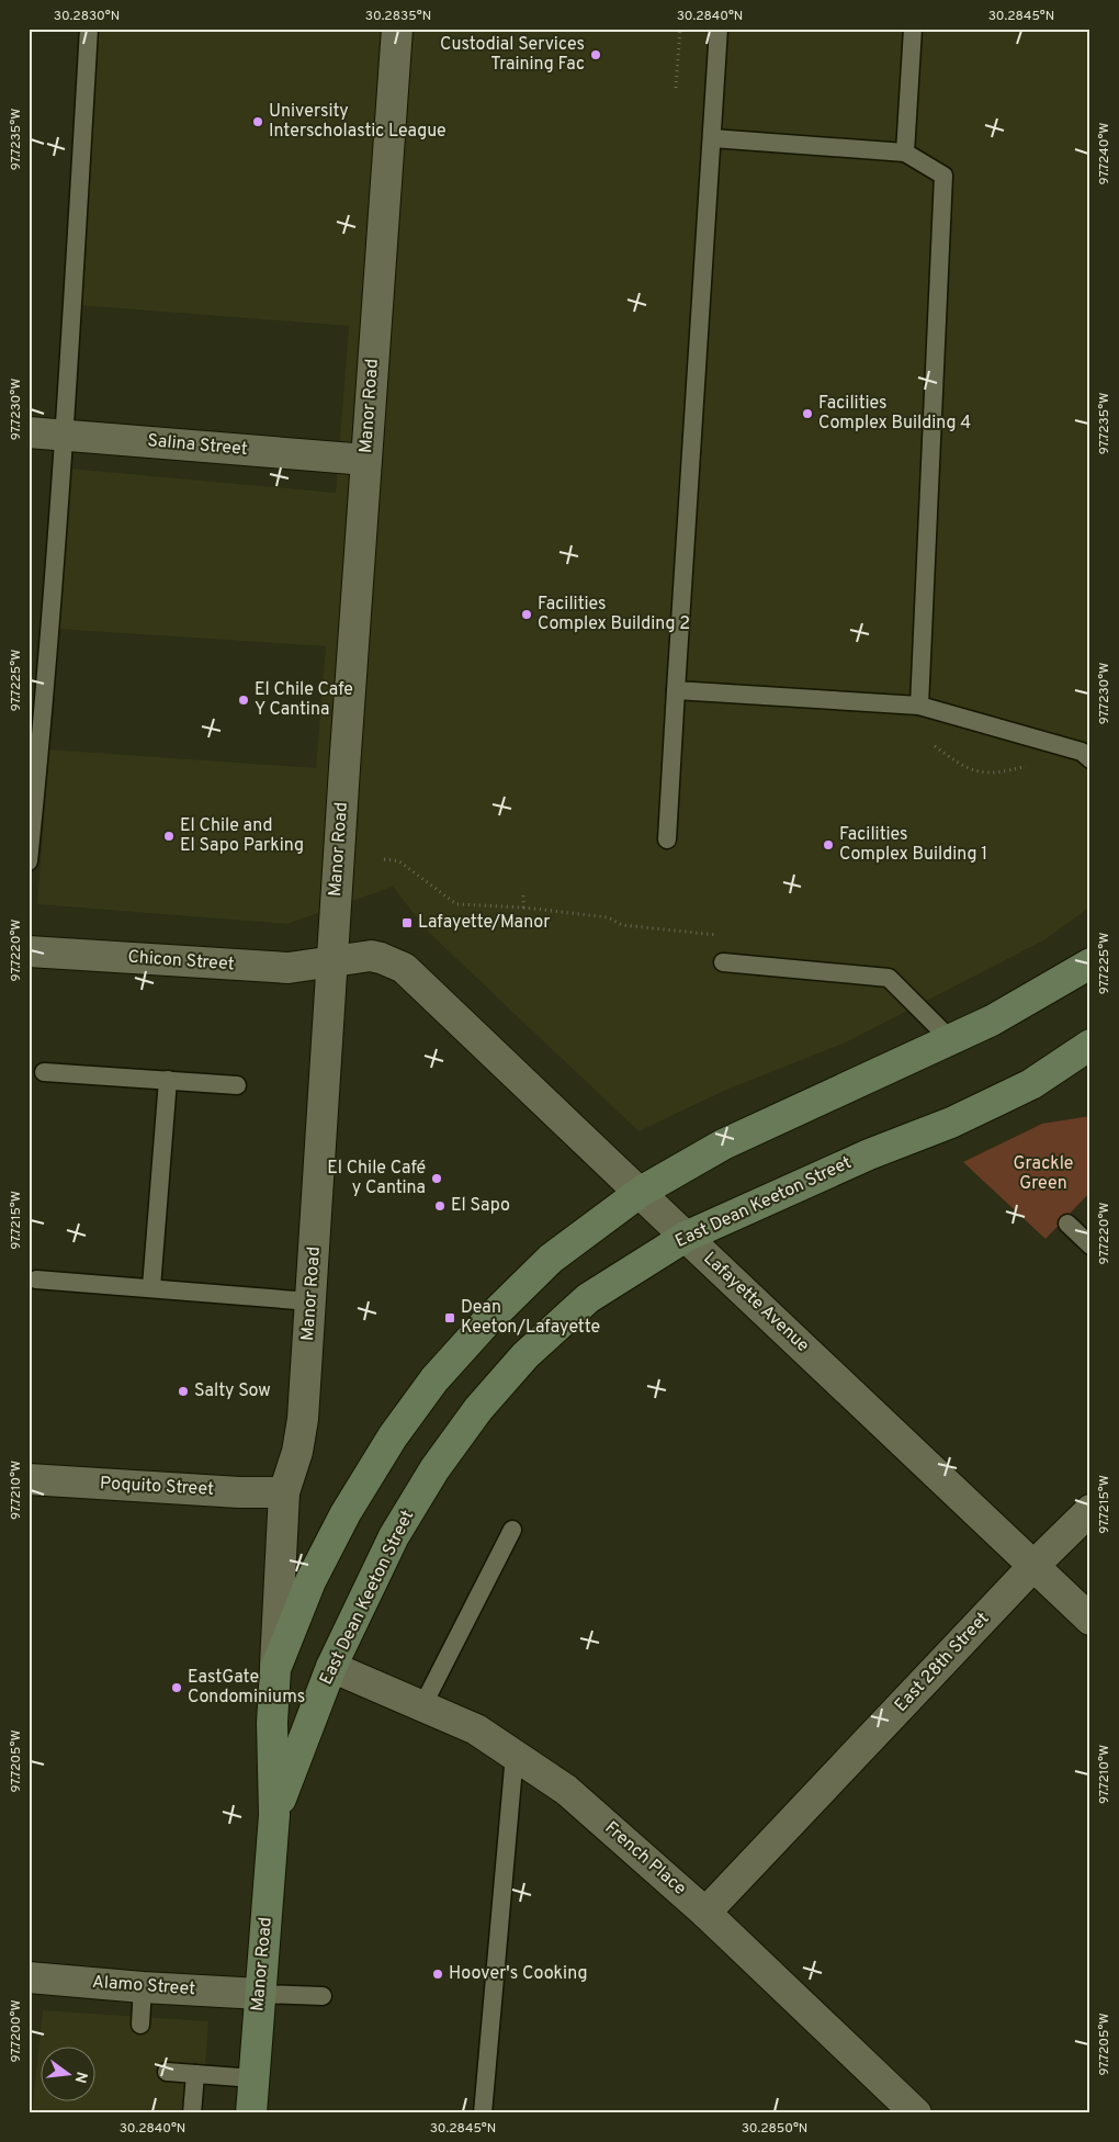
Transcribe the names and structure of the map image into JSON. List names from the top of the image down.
{
  "streets": {
    "main road": ["Manor Road", "East Dean Keeton Street"],
    "street": [
      "Salina Street",
      "Chicon Street",
      "Lafayette Avenue",
      "Poquito Street",
      "East 28th Street",
      "French Place",
      "Alamo Street"
    ]
  },
  "crossings": [
    ["Manor Road", "Salina Street"],
    ["Manor Road", "Chicon Street"],
    ["Manor Road", "East Dean Keeton Street"],
    ["Manor Road", "Lafayette Avenue"],
    ["Manor Road", "Poquito Street"],
    ["Manor Road", "Alamo Street"],
    ["Chicon Street", "Lafayette Avenue"],
    ["East Dean Keeton Street", "Lafayette Avenue"],
    ["East Dean Keeton Street", "French Place"],
    ["Lafayette Avenue", "East 28th Street"],
    ["East 28th Street", "French Place"]
  ],
  "parks": ["Grackle Green"],
  "places": {
    "other": [
      "Custodial Services Training Fac",
      "University Interscholastic League",
      "Facilities Complex Building 4",
      "Facilities Complex Building 2",
      "El Chile Cafe Y Cantina",
      "El Chile and El Sapo Parking",
      "Facilities Complex Building 1",
      "El Chile Café y Cantina",
      "El Sapo",
      "Salty Sow",
      "EastGate Condominiums",
      "Hoover's Cooking"
    ],
    "transit": ["Lafayette/Manor", "Dean Keeton/Lafayette"]
  },
  "north": "right",
  "coordinates": [
    "30.2830°N",
    "30.2835°N",
    "30.2840°N",
    "30.2845°N",
    "97.7235°W",
    "97.7240°W",
    "97.7230°W",
    "97.7225°W",
    "97.7220°W",
    "97.7215°W",
    "97.7210°W",
    "97.7205°W",
    "97.7200°W",
    "30.2850°N"
  ]
}
